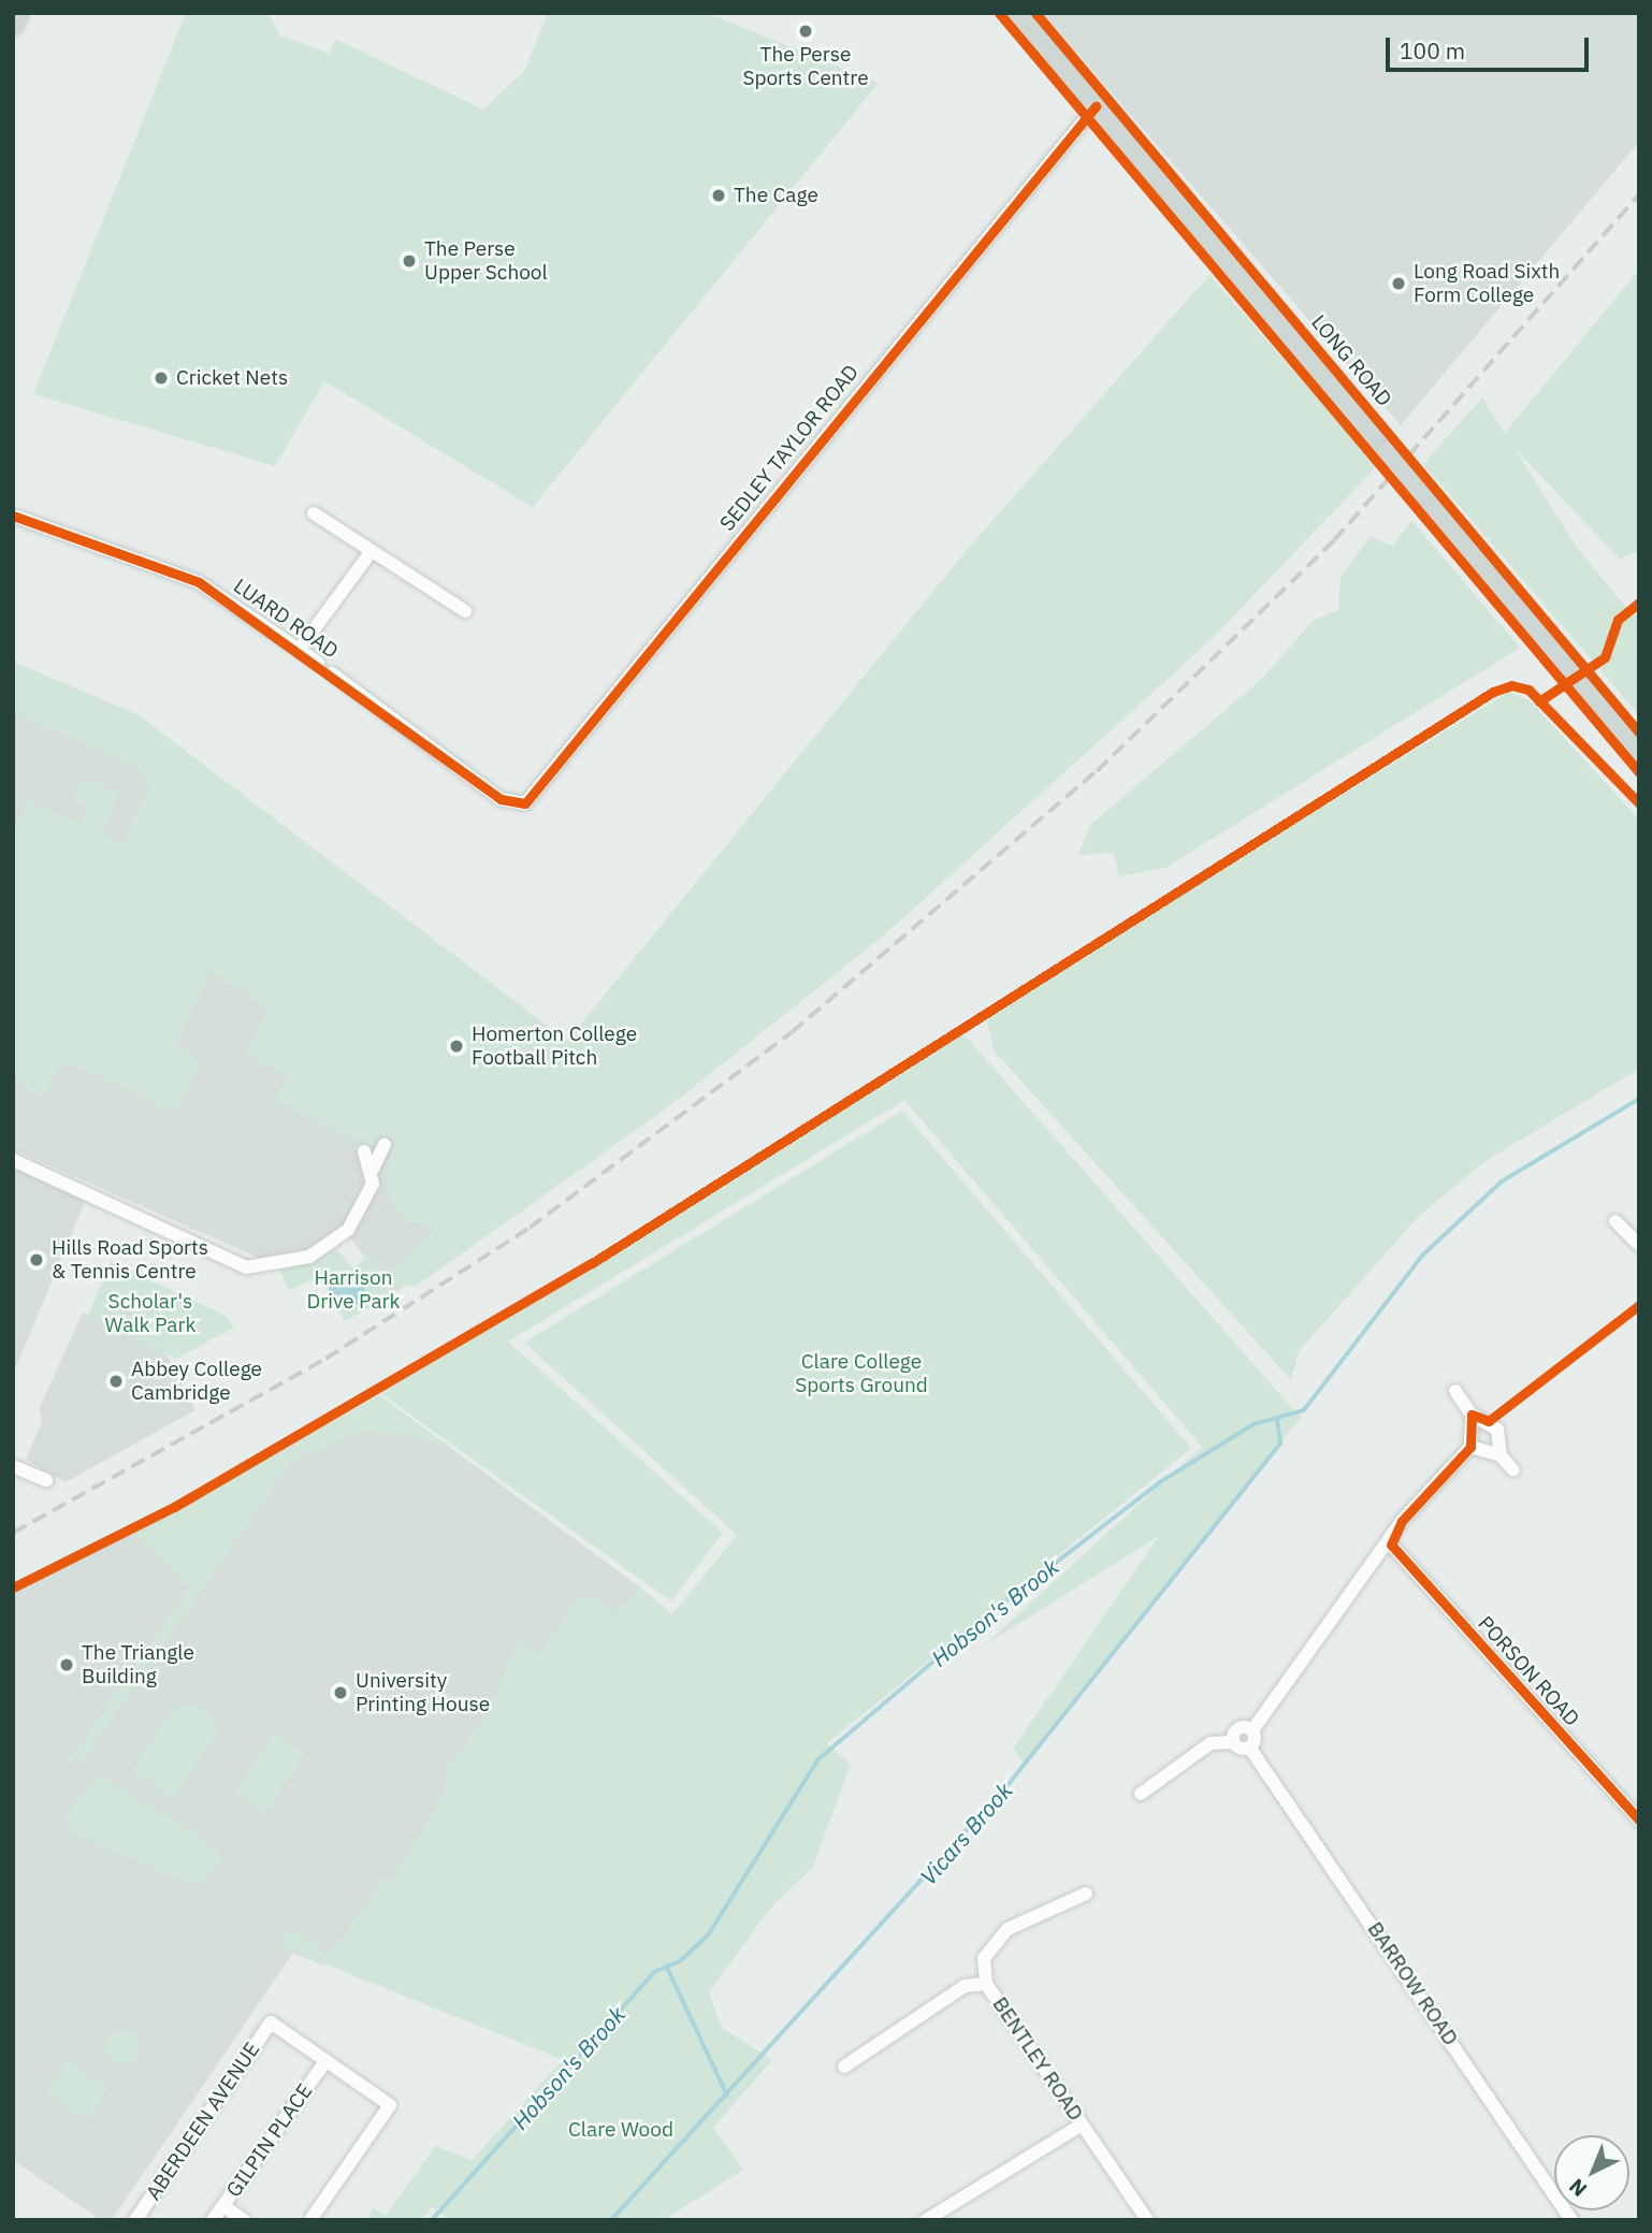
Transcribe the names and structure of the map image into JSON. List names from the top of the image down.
{
  "streets": {
    "main road": ["LONG ROAD"],
    "street": [
      "SEDLEY TAYLOR ROAD",
      "LUARD ROAD",
      "PORSON ROAD",
      "BARROW ROAD",
      "BENTLEY ROAD",
      "ABERDEEN AVENUE",
      "GILPIN PLACE"
    ]
  },
  "crossings": [
    ["LONG ROAD", "SEDLEY TAYLOR ROAD"],
    ["SEDLEY TAYLOR ROAD", "LUARD ROAD"],
    ["ABERDEEN AVENUE", "GILPIN PLACE"]
  ],
  "water": ["Hobson's Brook", "Vicars Brook"],
  "parks": [
    "Harrison Drive Park",
    "Scholar's Walk Park",
    "Clare College Sports Ground",
    "Clare Wood"
  ],
  "places": [
    "The Perse Sports Centre",
    "The Cage",
    "The Perse Upper School",
    "Long Road Sixth Form College",
    "Cricket Nets",
    "Homerton College Football Pitch",
    "Hills Road Sports & Tennis Centre",
    "Abbey College Cambridge",
    "The Triangle Building",
    "University Printing House"
  ],
  "scale_bar": "100 m",
  "north": "bottom left"
}
